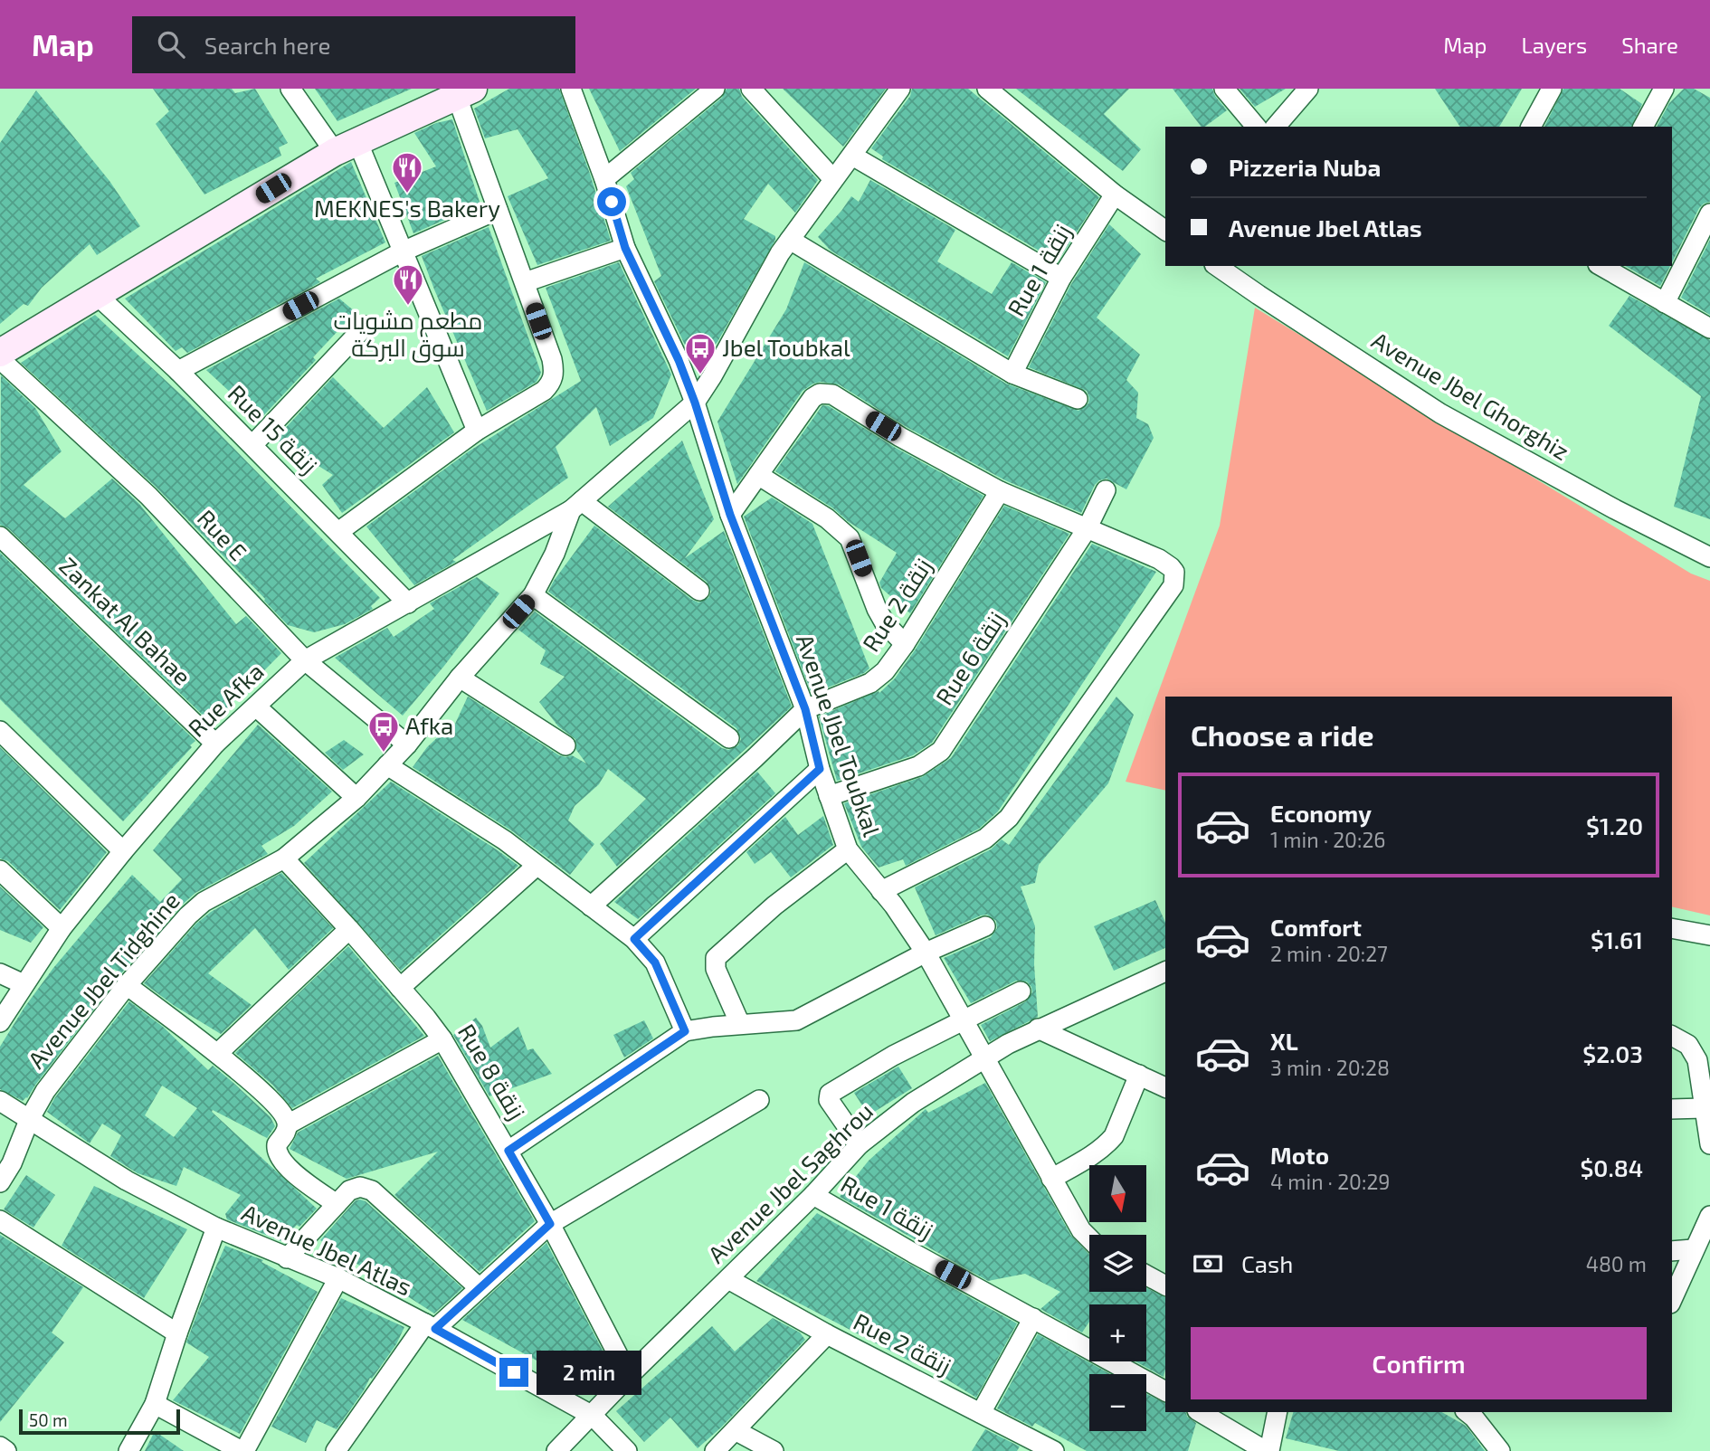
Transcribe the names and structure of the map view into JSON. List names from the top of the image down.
{
  "streets": {
    "street": [
      "Rue 1 زنقة",
      "Avenue Jbel Ghorghiz",
      "Rue 15 زنقة",
      "Rue E",
      "Rue 2 زنقة",
      "Zankat Al Bahae",
      "Rue 6 زنقة",
      "Rue Afka",
      "Avenue Jbel Toubkal",
      "Avenue Jbel Tidghine",
      "Rue 8 زنقة",
      "Avenue Jbel Saghrou",
      "Avenue Jbel Atlas"
    ]
  },
  "crossings": [
    ["Rue 1 زنقة", "Avenue Jbel Saghrou"],
    ["Rue 15 زنقة", "Rue Afka"],
    ["Rue E", "Rue Afka"],
    ["Rue E", "Avenue Jbel Tidghine"],
    ["Rue 2 زنقة", "Avenue Jbel Toubkal"],
    ["Rue 2 زنقة", "Avenue Jbel Saghrou"],
    ["Zankat Al Bahae", "Rue Afka"],
    ["Rue 6 زنقة", "Avenue Jbel Toubkal"],
    ["Rue Afka", "Avenue Jbel Tidghine"],
    ["Avenue Jbel Toubkal", "Avenue Jbel Tidghine"],
    ["Avenue Jbel Toubkal", "Avenue Jbel Saghrou"],
    ["Avenue Jbel Tidghine", "Rue 8 زنقة"],
    ["Avenue Jbel Tidghine", "Avenue Jbel Atlas"],
    ["Rue 8 زنقة", "Avenue Jbel Saghrou"],
    ["Avenue Jbel Saghrou", "Avenue Jbel Atlas"]
  ],
  "places": {
    "restaurant": ["MEKNES's Bakery", "مطعم مشويات سوق البركة"],
    "bus stop": ["Jbel Toubkal", "Afka"]
  },
  "scale_bar": "50 m",
  "north": "bottom",
  "page": {
    "header": "Map",
    "search": "Search here",
    "nav": ["Map", "Layers", "Share"],
    "banner": ["Pizzeria Nuba", "Avenue Jbel Atlas"],
    "heading": "Choose a ride",
    "list": [
      {
        "name": "Economy",
        "note": "1 min · 20:26",
        "value": "$1.20"
      },
      {
        "name": "Comfort",
        "note": "2 min · 20:27",
        "value": "$1.61"
      },
      {
        "name": "XL",
        "note": "3 min · 20:28",
        "value": "$2.03"
      },
      {
        "name": "Moto",
        "note": "4 min · 20:29",
        "value": "$0.84"
      }
    ],
    "map_buttons": ["+", "−"],
    "pay": ["Cash", "480 m"],
    "buttons": "Confirm",
    "bubble": "2 min",
    "scale": "50 m"
  }
}
